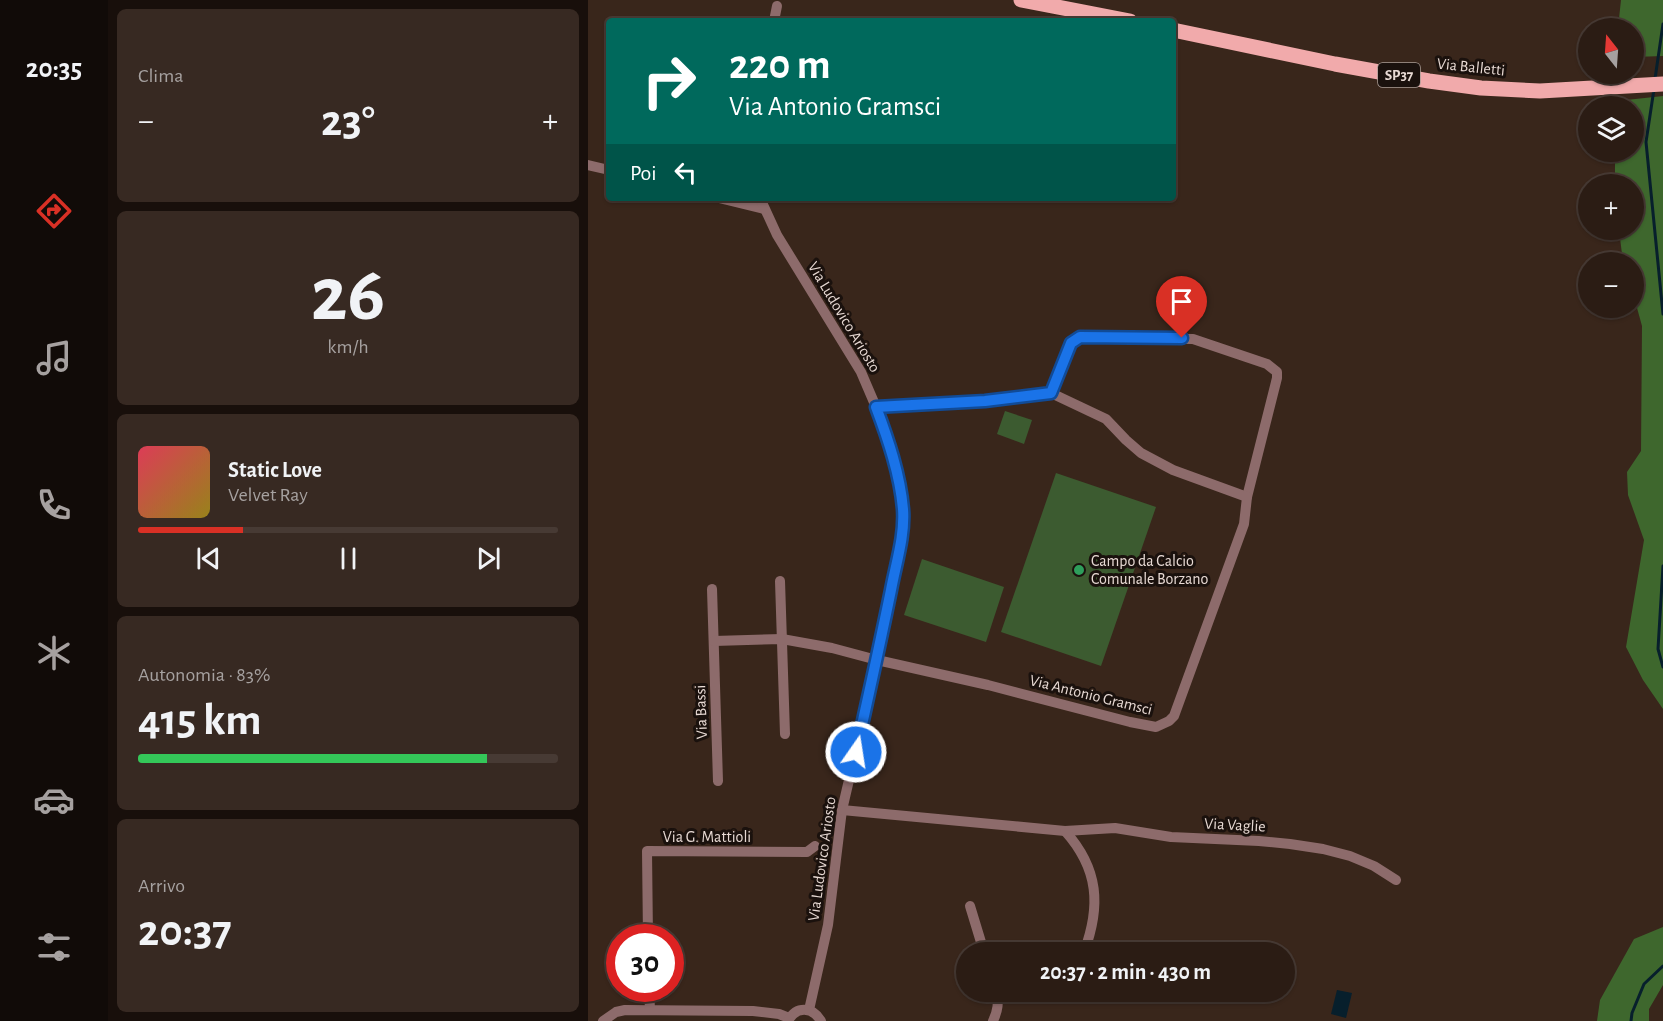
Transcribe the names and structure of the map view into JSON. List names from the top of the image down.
{
  "streets": {
    "main road": ["Via Balletti", "SP37"],
    "street": [
      "Via Ludovico Ariosto",
      "Via Antonio Gramsci",
      "Via Bassi",
      "Via Vaglie",
      "Via G. Mattioli"
    ]
  },
  "crossings": [
    ["Via Ludovico Ariosto", "Via Antonio Gramsci"],
    ["Via Ludovico Ariosto", "Via Vaglie"]
  ],
  "places": ["Campo da Calcio Comunale Borzano"],
  "north": "top",
  "page": {
    "tabs": "20:35",
    "tile": [
      "Clima",
      ["26", "km/h"],
      ["Autonomia · 83%", "415 km"],
      ["Arrivo", "20:37"]
    ],
    "map_buttons": ["+", "−"],
    "turn": ["220 m", "Via Antonio Gramsci"],
    "heat": ["−", "23°", "+"],
    "then": "Poi",
    "song": ["Static Love", "Velvet Ray"],
    "limit": "30",
    "trip": "20:37 · 2 min · 430 m"
  }
}
